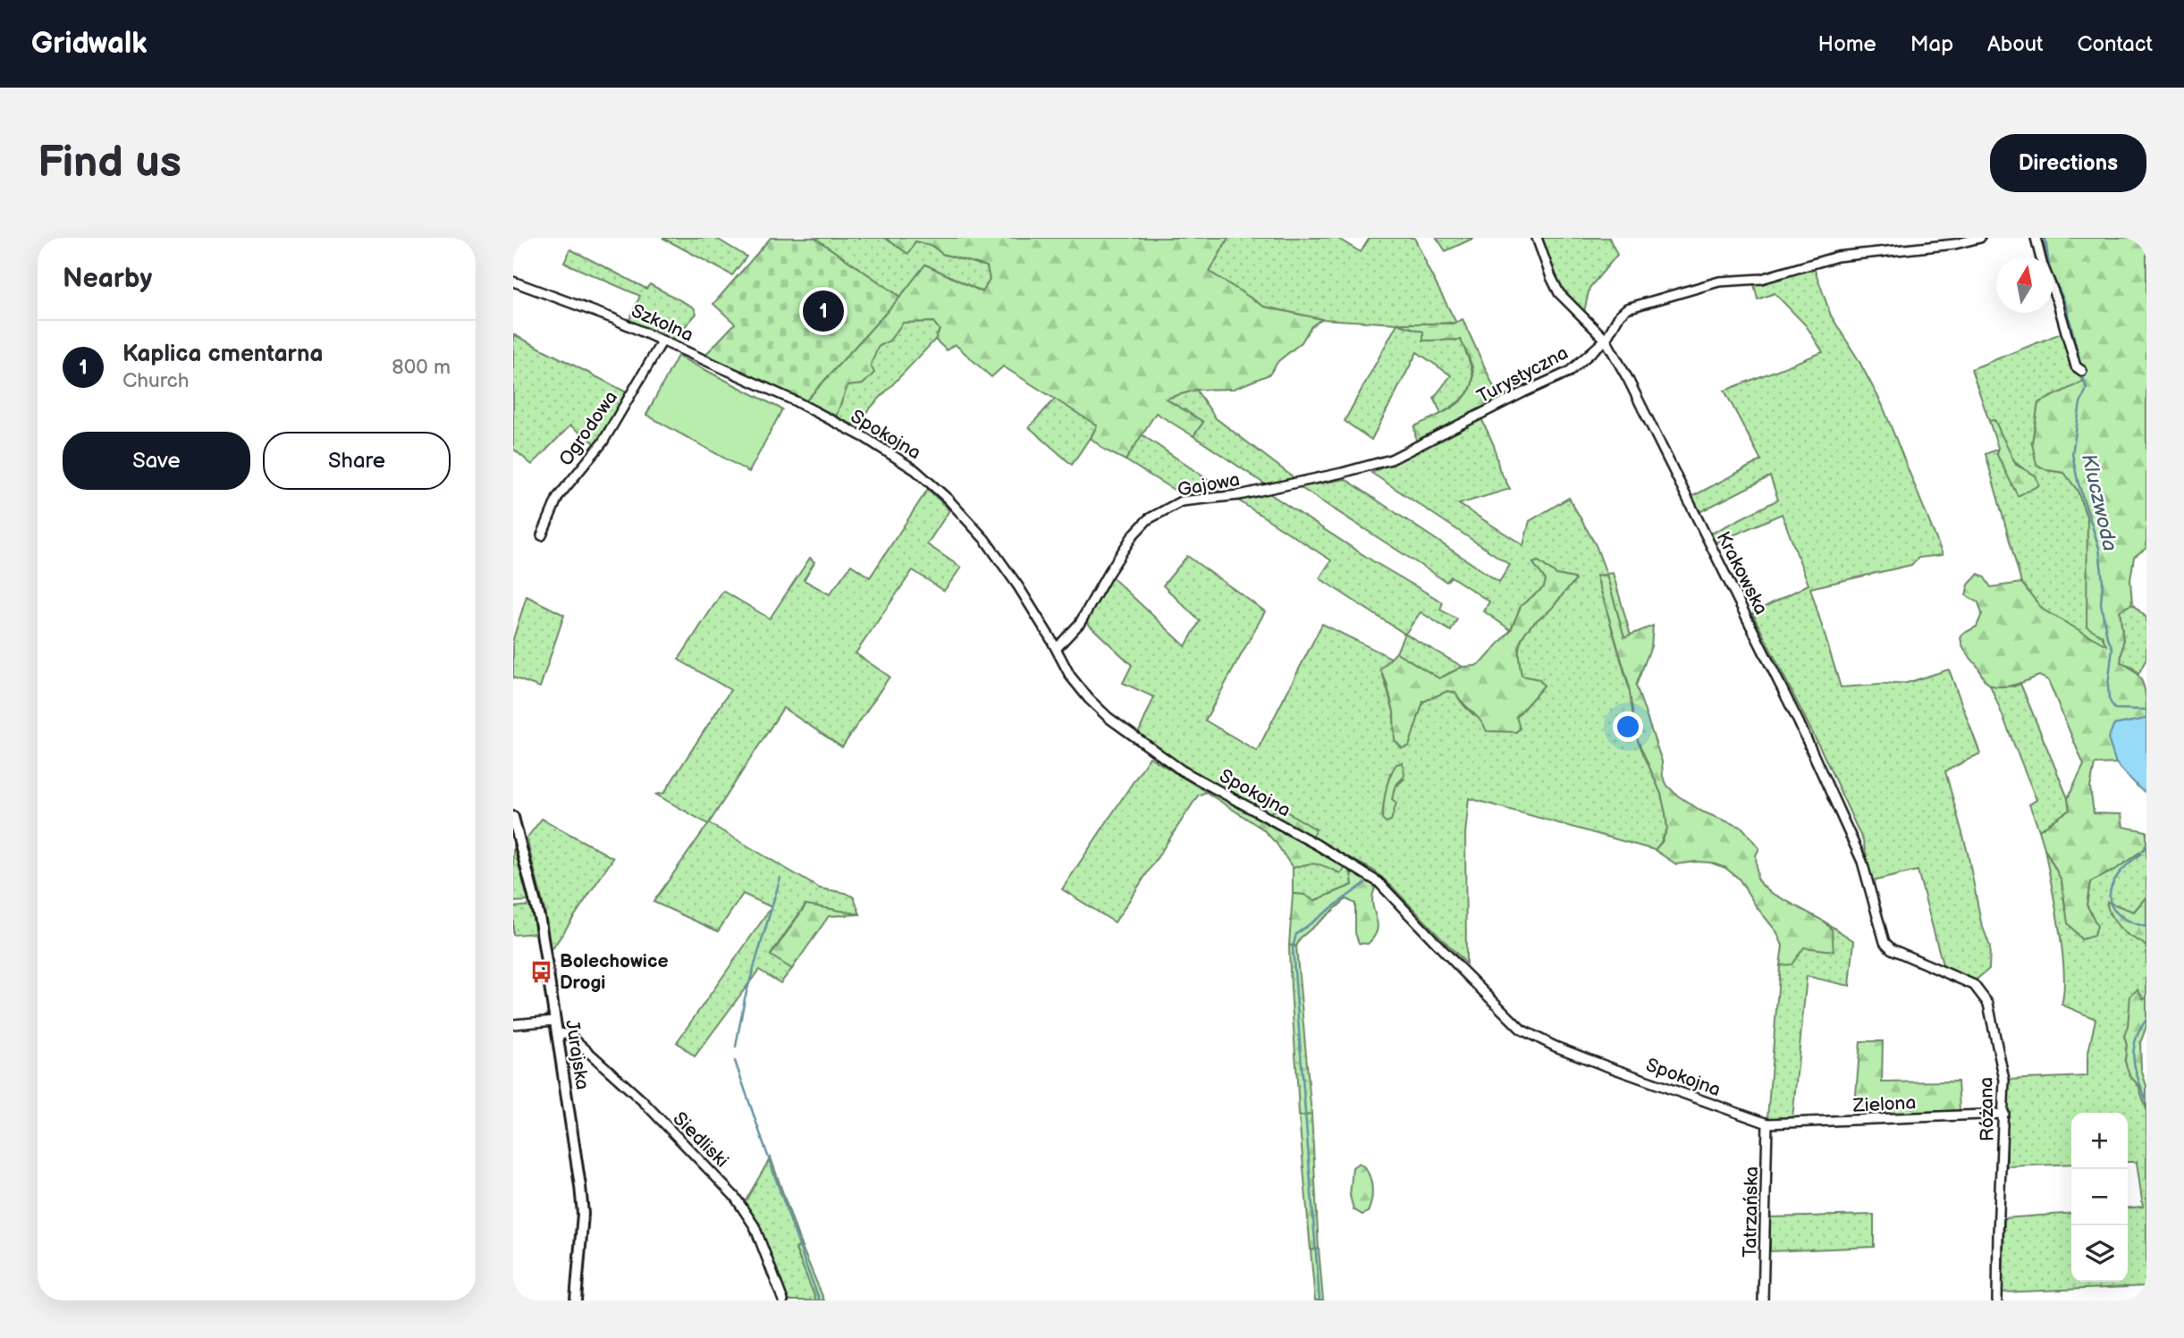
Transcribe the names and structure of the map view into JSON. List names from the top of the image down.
{
  "streets": {
    "street": [
      "Szkolna",
      "Turystyczna",
      "Ogrodowa",
      "Spokojna",
      "Gajowa",
      "Krakowska",
      "Jurajska",
      "Zielona",
      "Różana",
      "Siedliski",
      "Tatrzańska"
    ]
  },
  "crossings": [
    ["Szkolna", "Ogrodowa"],
    ["Szkolna", "Spokojna"],
    ["Turystyczna", "Gajowa"],
    ["Turystyczna", "Krakowska"],
    ["Spokojna", "Gajowa"],
    ["Spokojna", "Zielona"],
    ["Spokojna", "Tatrzańska"],
    ["Krakowska", "Różana"],
    ["Jurajska", "Siedliski"],
    ["Zielona", "Różana"],
    ["Zielona", "Tatrzańska"]
  ],
  "water": ["Kluczwoda"],
  "places": {
    "bus stop": ["Bolechowice Drogi"]
  },
  "north": "top",
  "page": {
    "header": "Gridwalk",
    "nav": [
      "Home",
      "Map",
      "About",
      "Contact"
    ],
    "buttons": [
      "Directions",
      ["Save", "Share"]
    ],
    "title": "Find us",
    "heading": "Nearby",
    "pins": "1",
    "list": [
      {
        "mark": "1",
        "name": "Kaplica cmentarna",
        "note": "Church",
        "value": "800 m"
      }
    ],
    "map_buttons": ["+", "−"]
  }
}
